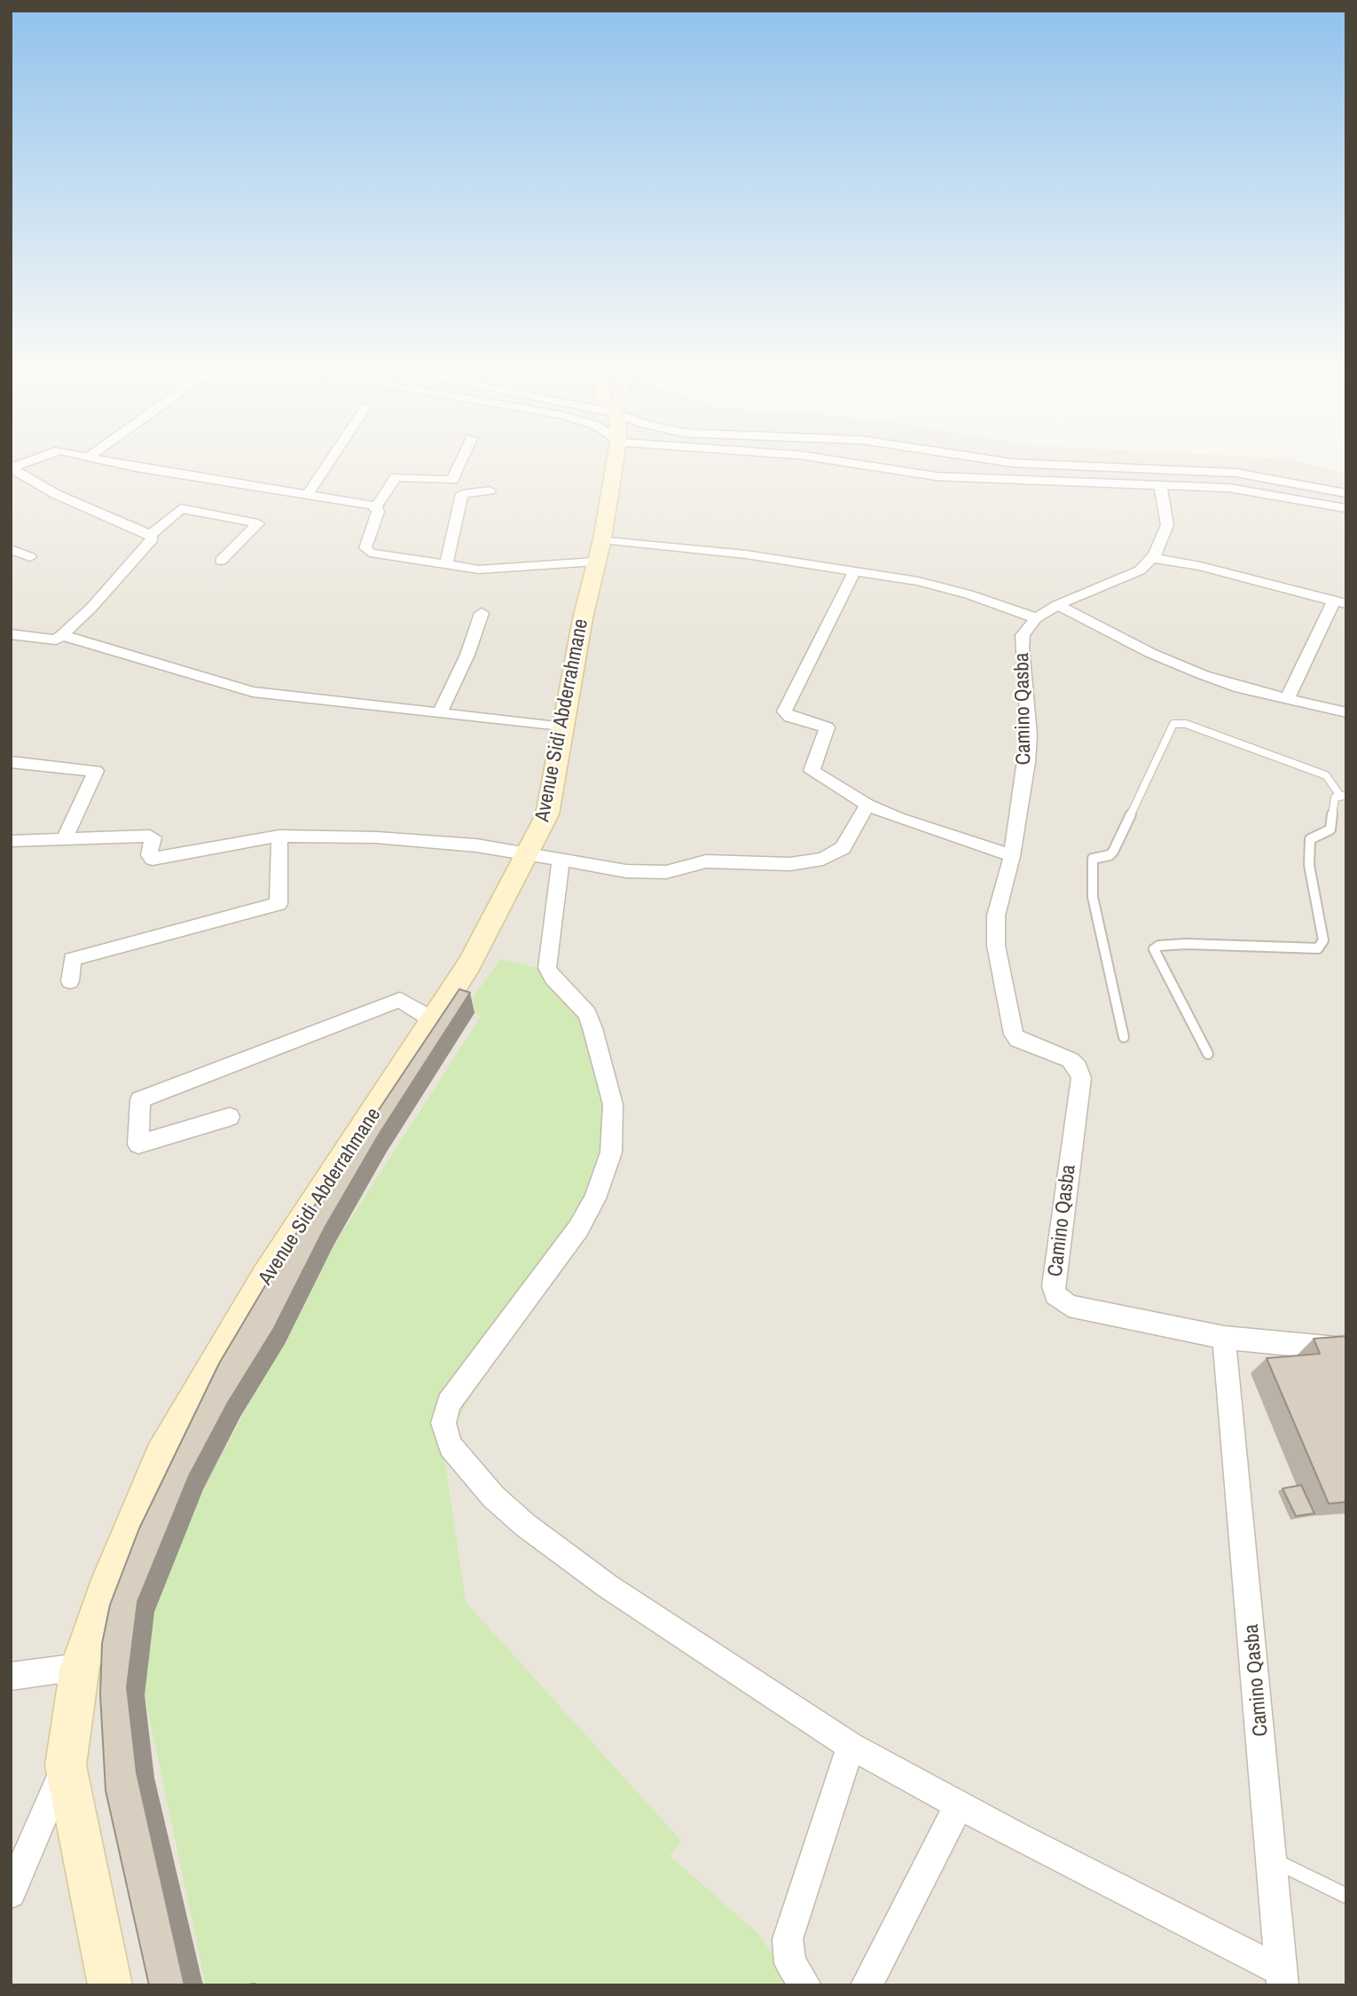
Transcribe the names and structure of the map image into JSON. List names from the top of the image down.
{
  "streets": {
    "street": ["Camino Qasba", "Avenue Sidi Abderrahmane"]
  }
}
